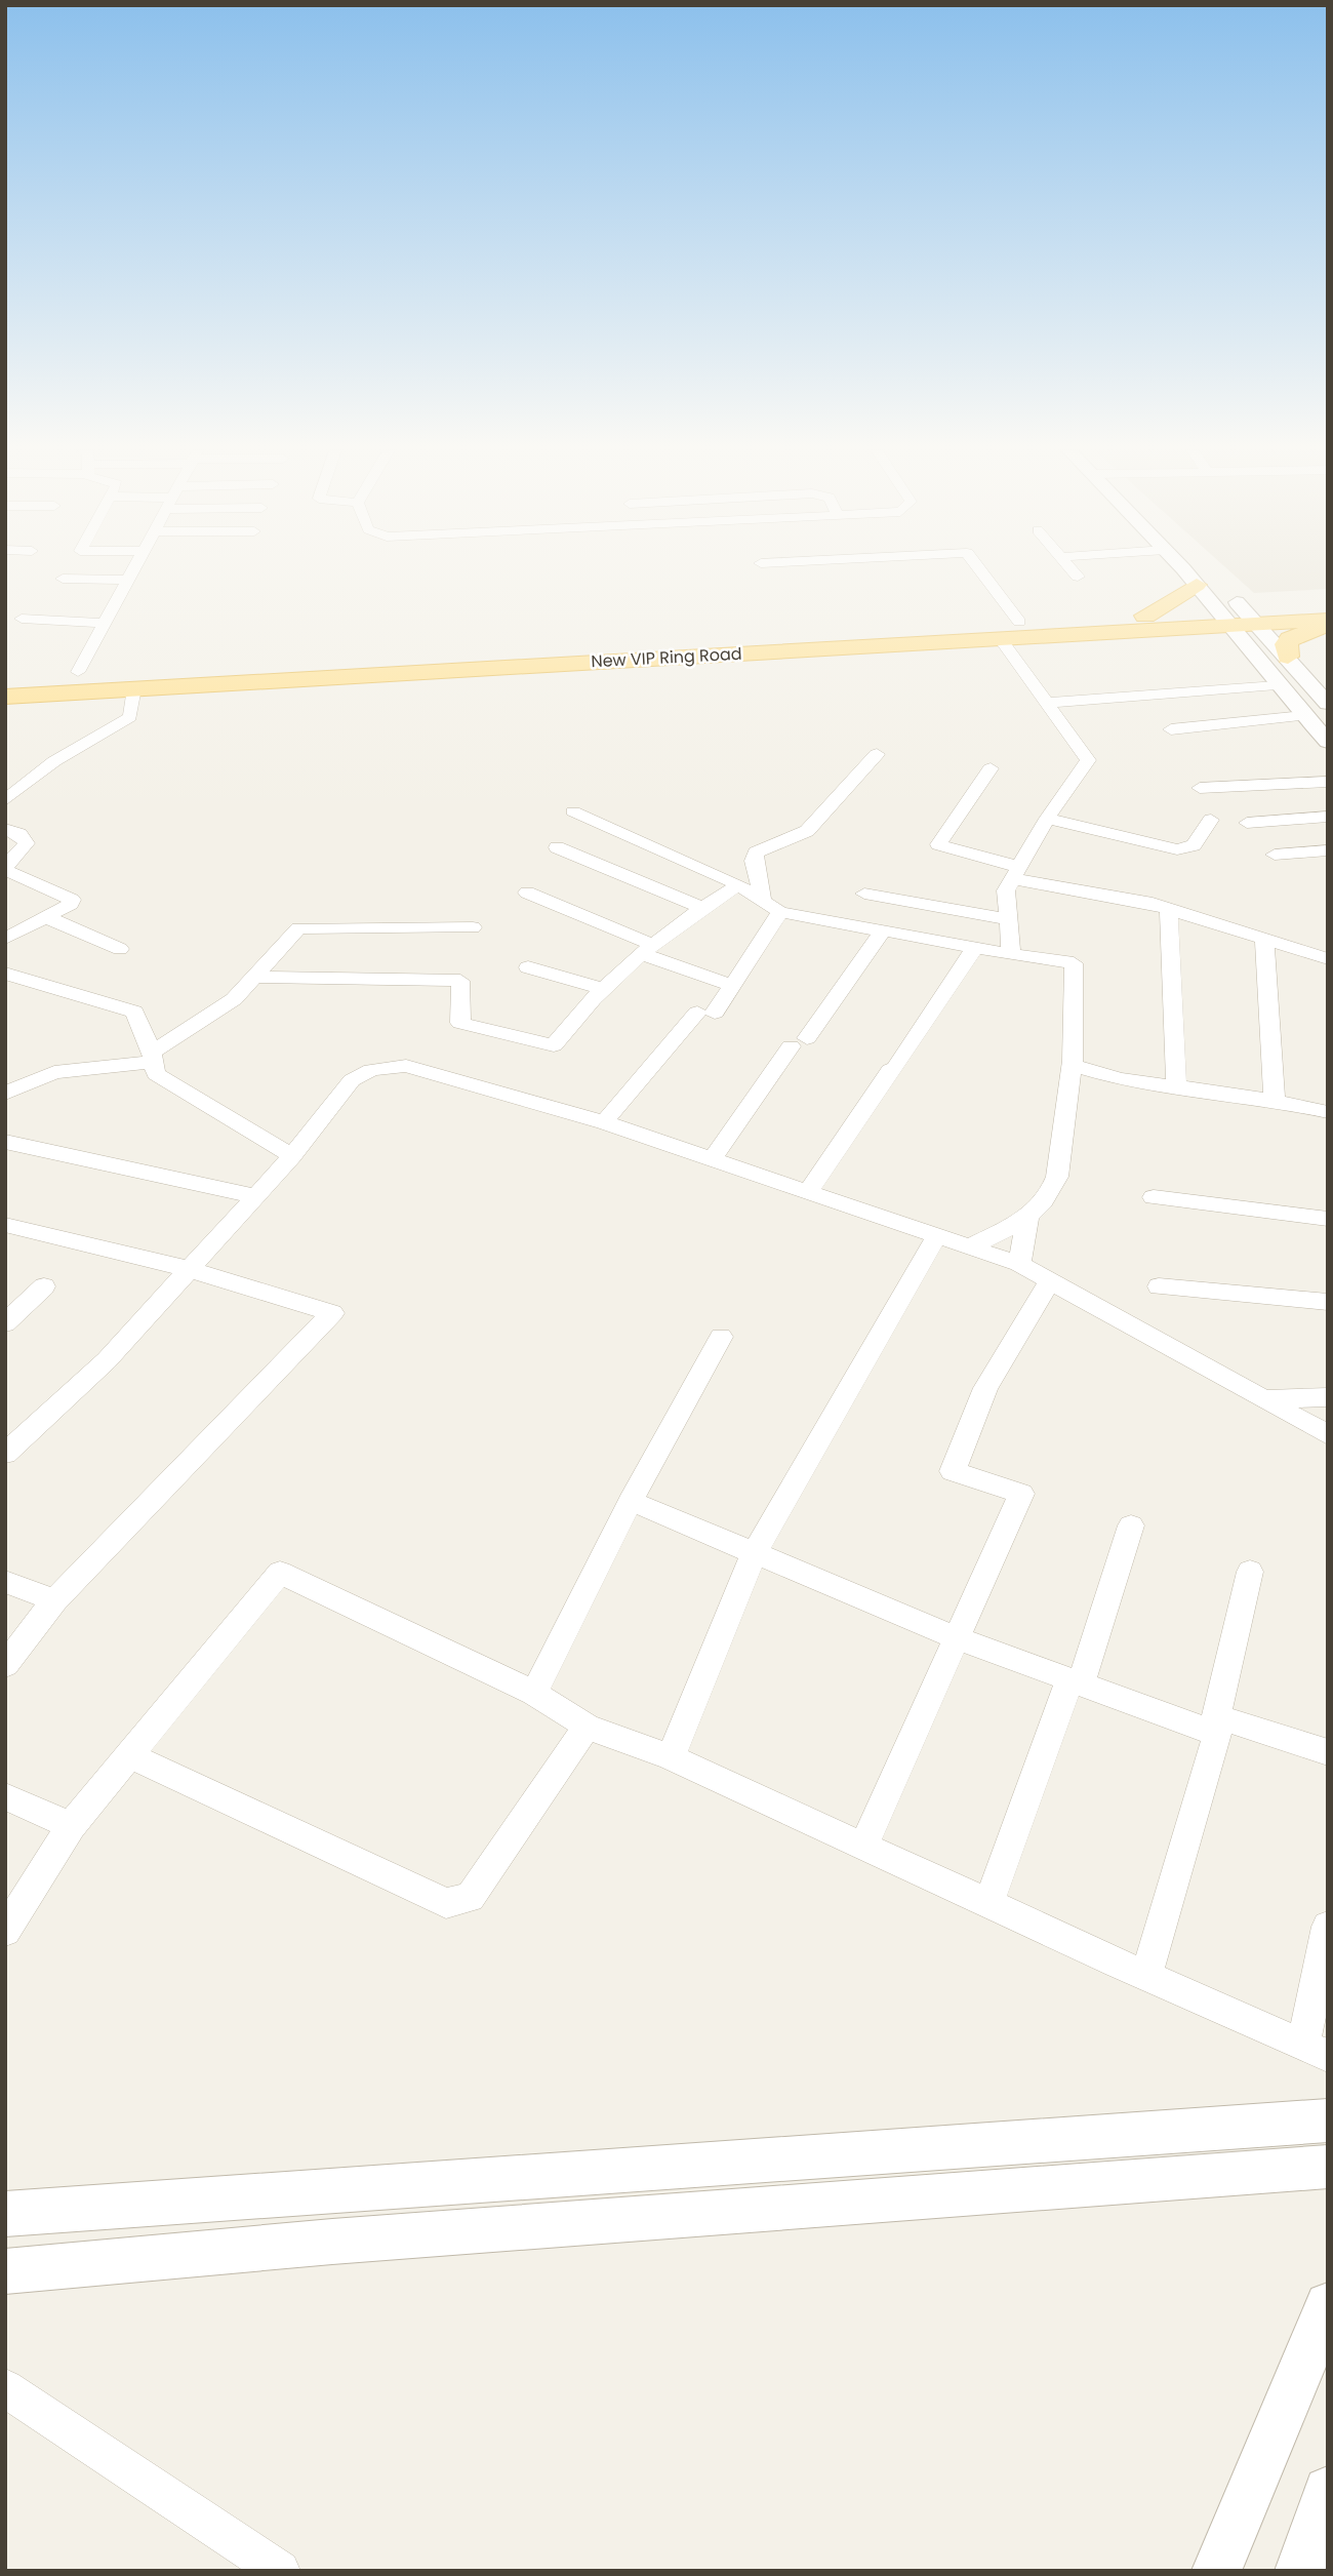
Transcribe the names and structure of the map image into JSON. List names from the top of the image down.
{
  "streets": {
    "main road": ["New VIP Ring Road"]
  }
}
